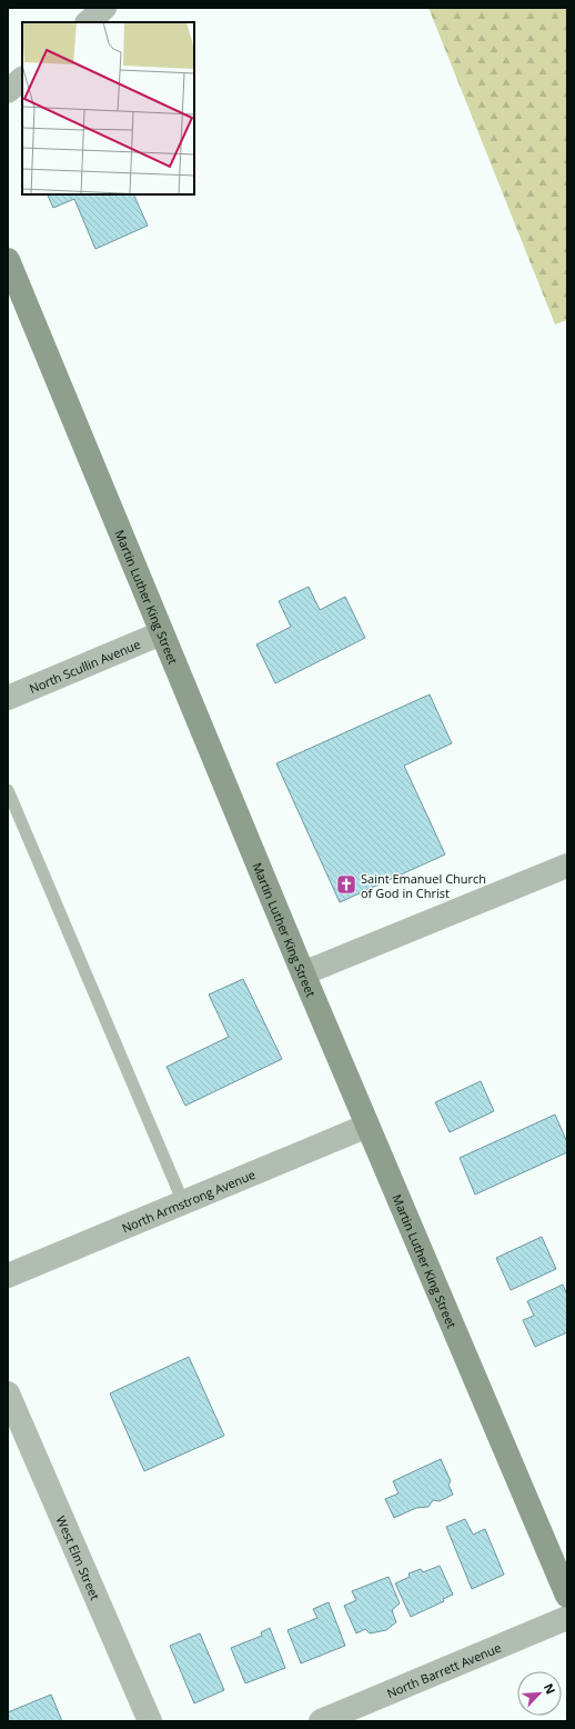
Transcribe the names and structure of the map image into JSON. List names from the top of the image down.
{
  "streets": {
    "street": [
      "Martin Luther King Street",
      "North Scullin Avenue",
      "North Armstrong Avenue",
      "West Elm Street",
      "North Barrett Avenue"
    ]
  },
  "crossings": [
    ["Martin Luther King Street", "North Scullin Avenue"],
    ["Martin Luther King Street", "North Armstrong Avenue"]
  ],
  "places": {
    "church": ["Saint Emanuel Church of God in Christ"]
  },
  "north": "top right"
}
